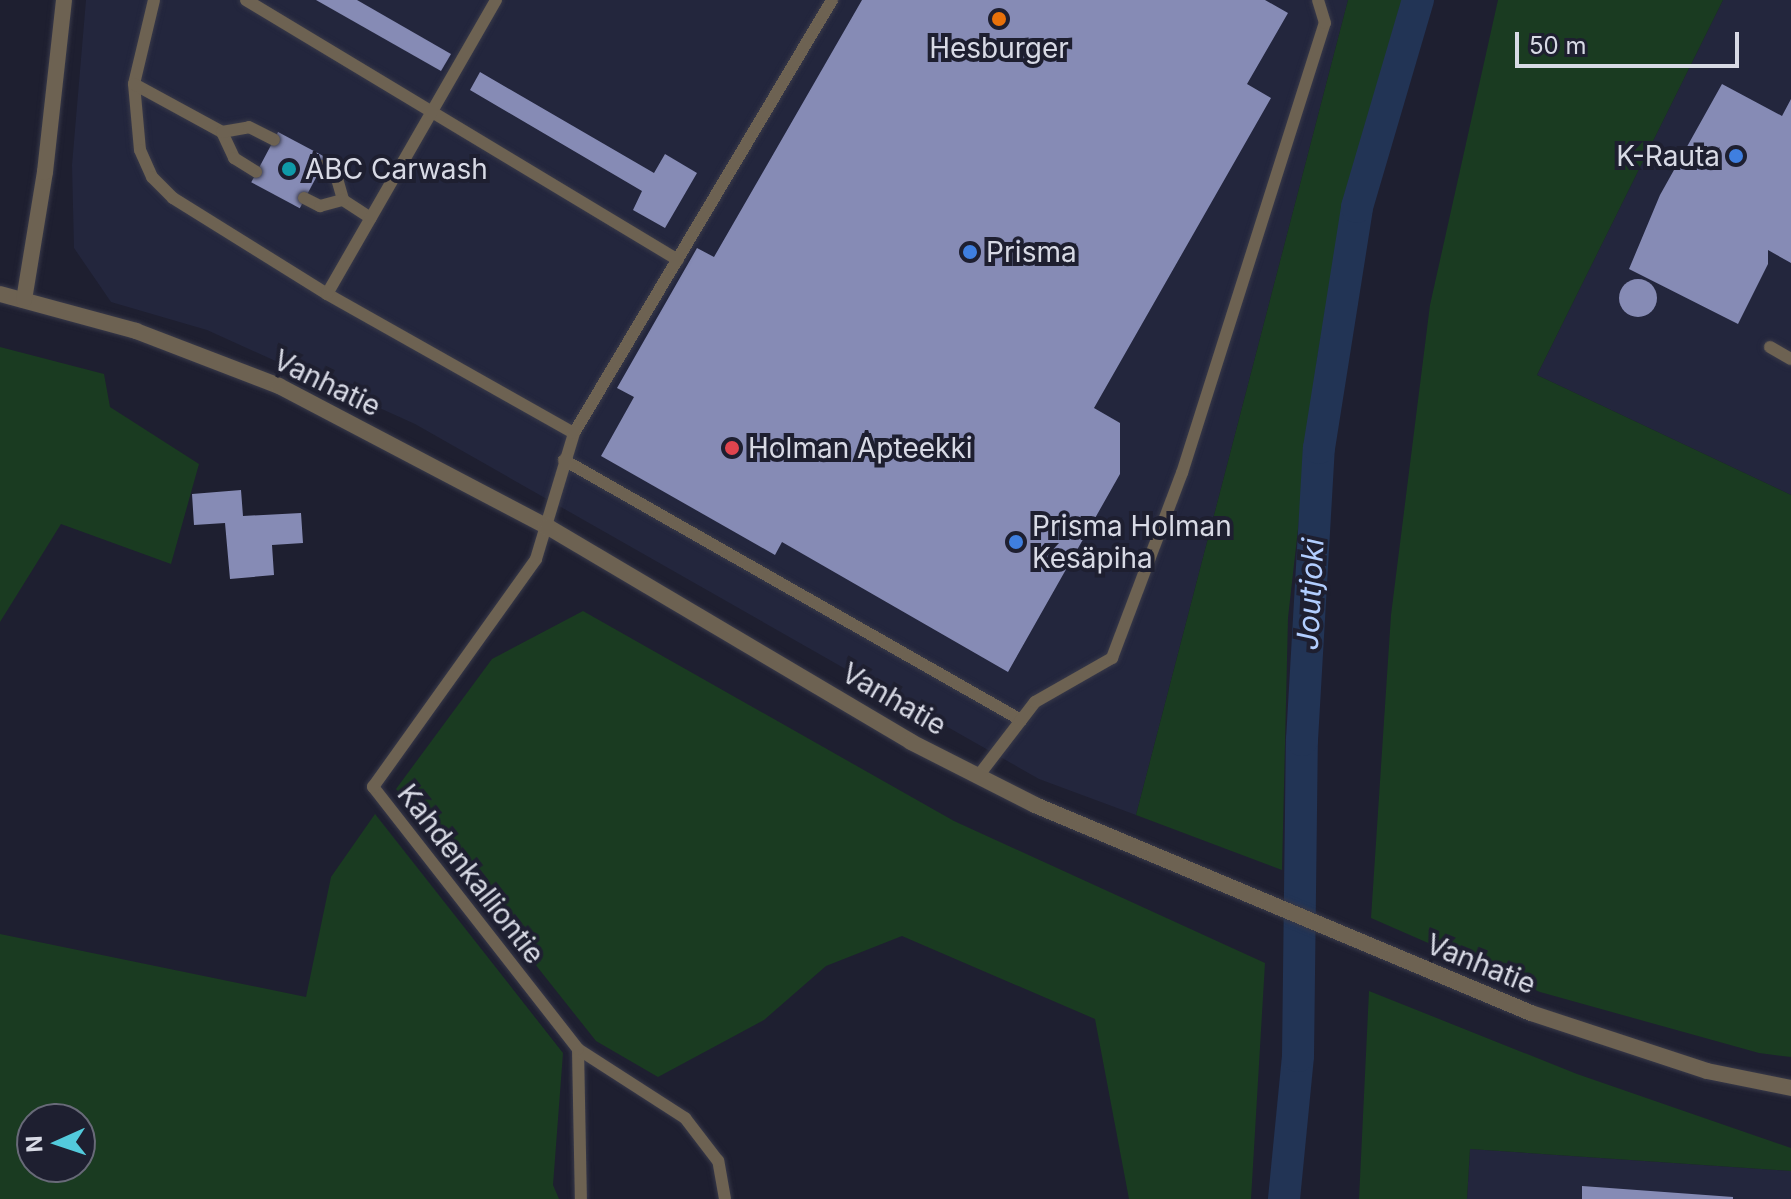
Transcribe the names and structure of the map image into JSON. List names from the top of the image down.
{
  "streets": {
    "street": ["Vanhatie"],
    "lane": ["Kahdenkalliontie"]
  },
  "crossings": [
    ["Vanhatie", "Kahdenkalliontie"]
  ],
  "water": ["Joutjoki"],
  "places": [
    "Hesburger",
    "K-Rauta",
    "ABC Carwash",
    "Prisma",
    "Holman Apteekki",
    "Prisma Holman Kesäpiha"
  ],
  "scale_bar": "50 m",
  "north": "left"
}
